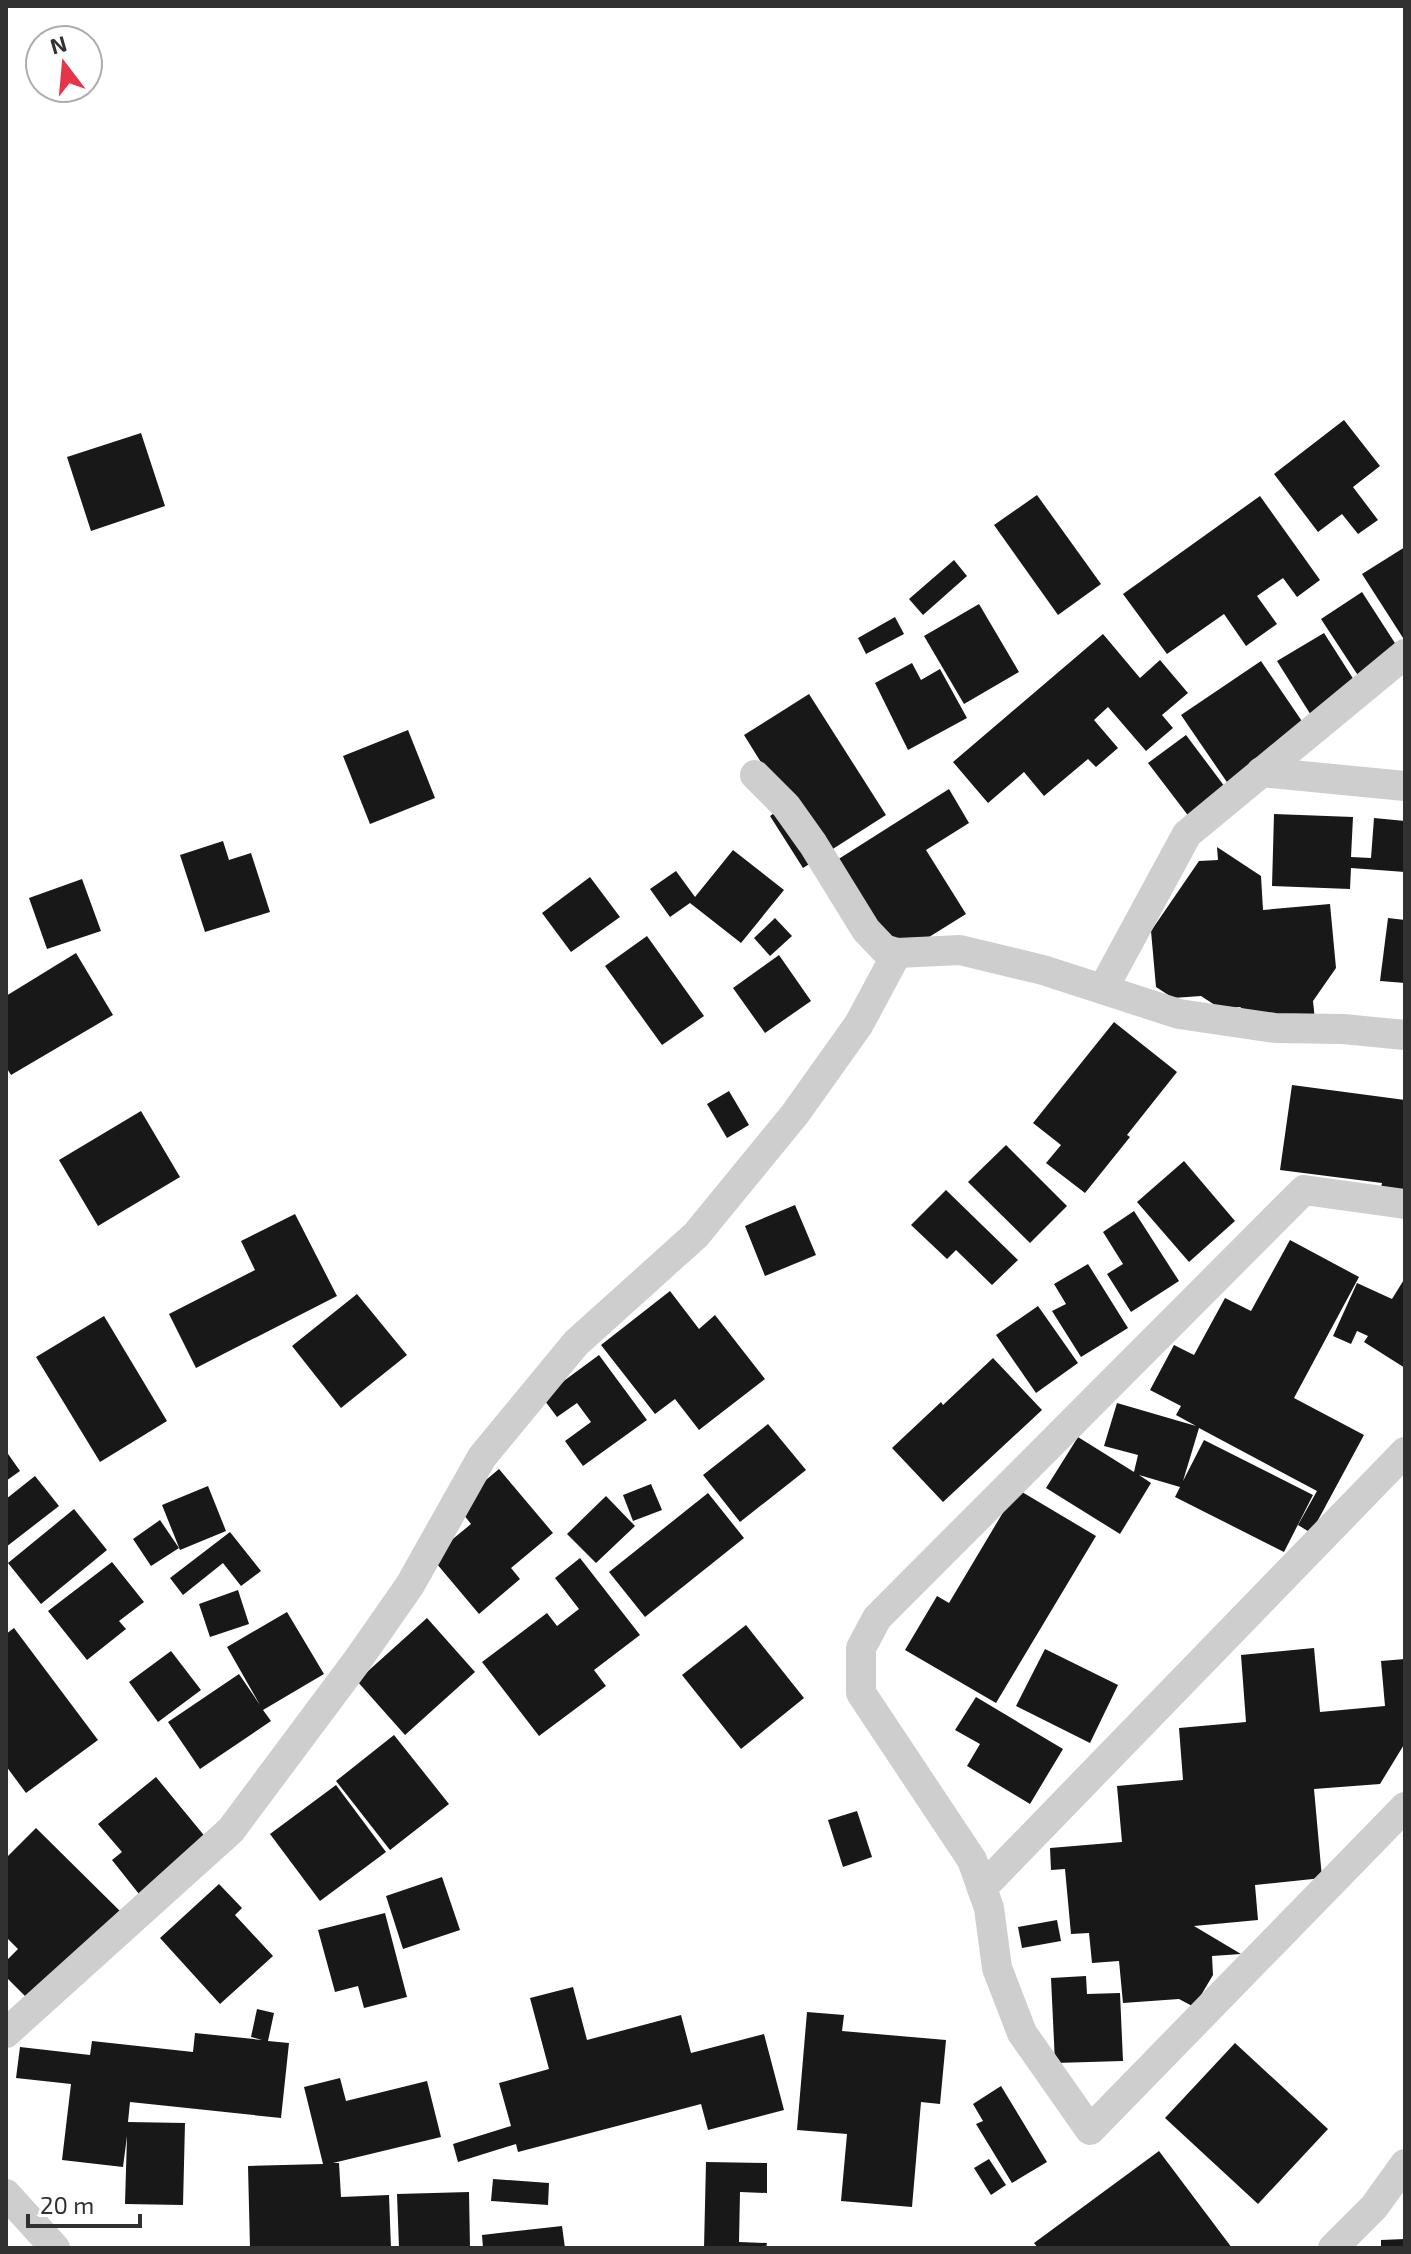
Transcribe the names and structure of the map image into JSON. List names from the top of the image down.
{
  "scale_bar": "20 m",
  "north": "top"
}
